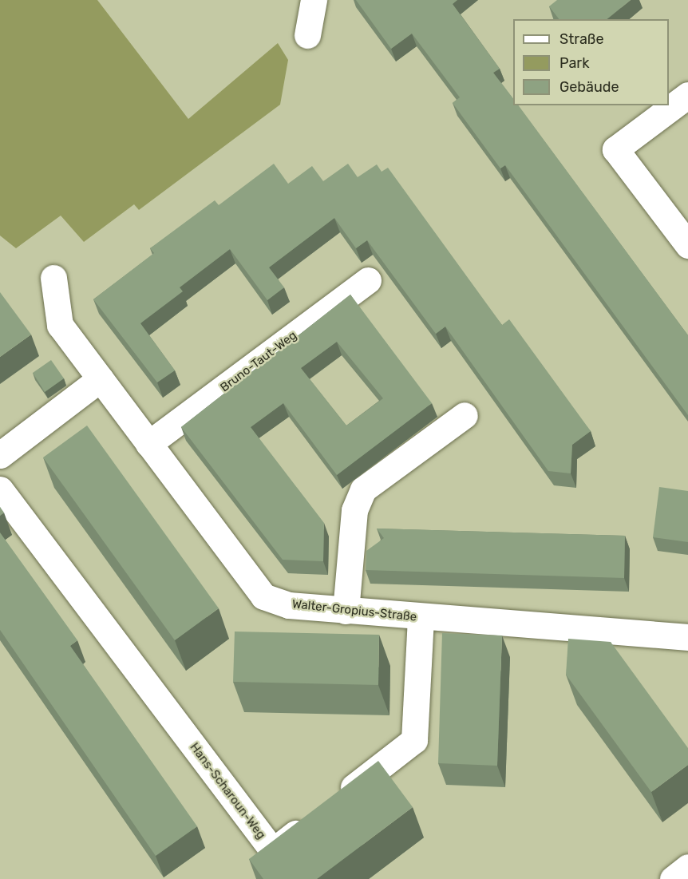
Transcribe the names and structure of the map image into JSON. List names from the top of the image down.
{
  "streets": {
    "street": ["Bruno-Taut-Weg", "Walter-Gropius-Straße", "Hans-Scharoun-Weg"]
  },
  "crossings": [
    ["Bruno-Taut-Weg", "Walter-Gropius-Straße"],
    ["Walter-Gropius-Straße", "Hans-Scharoun-Weg"]
  ],
  "legend": ["Straße", "Park", "Gebäude"]
}
